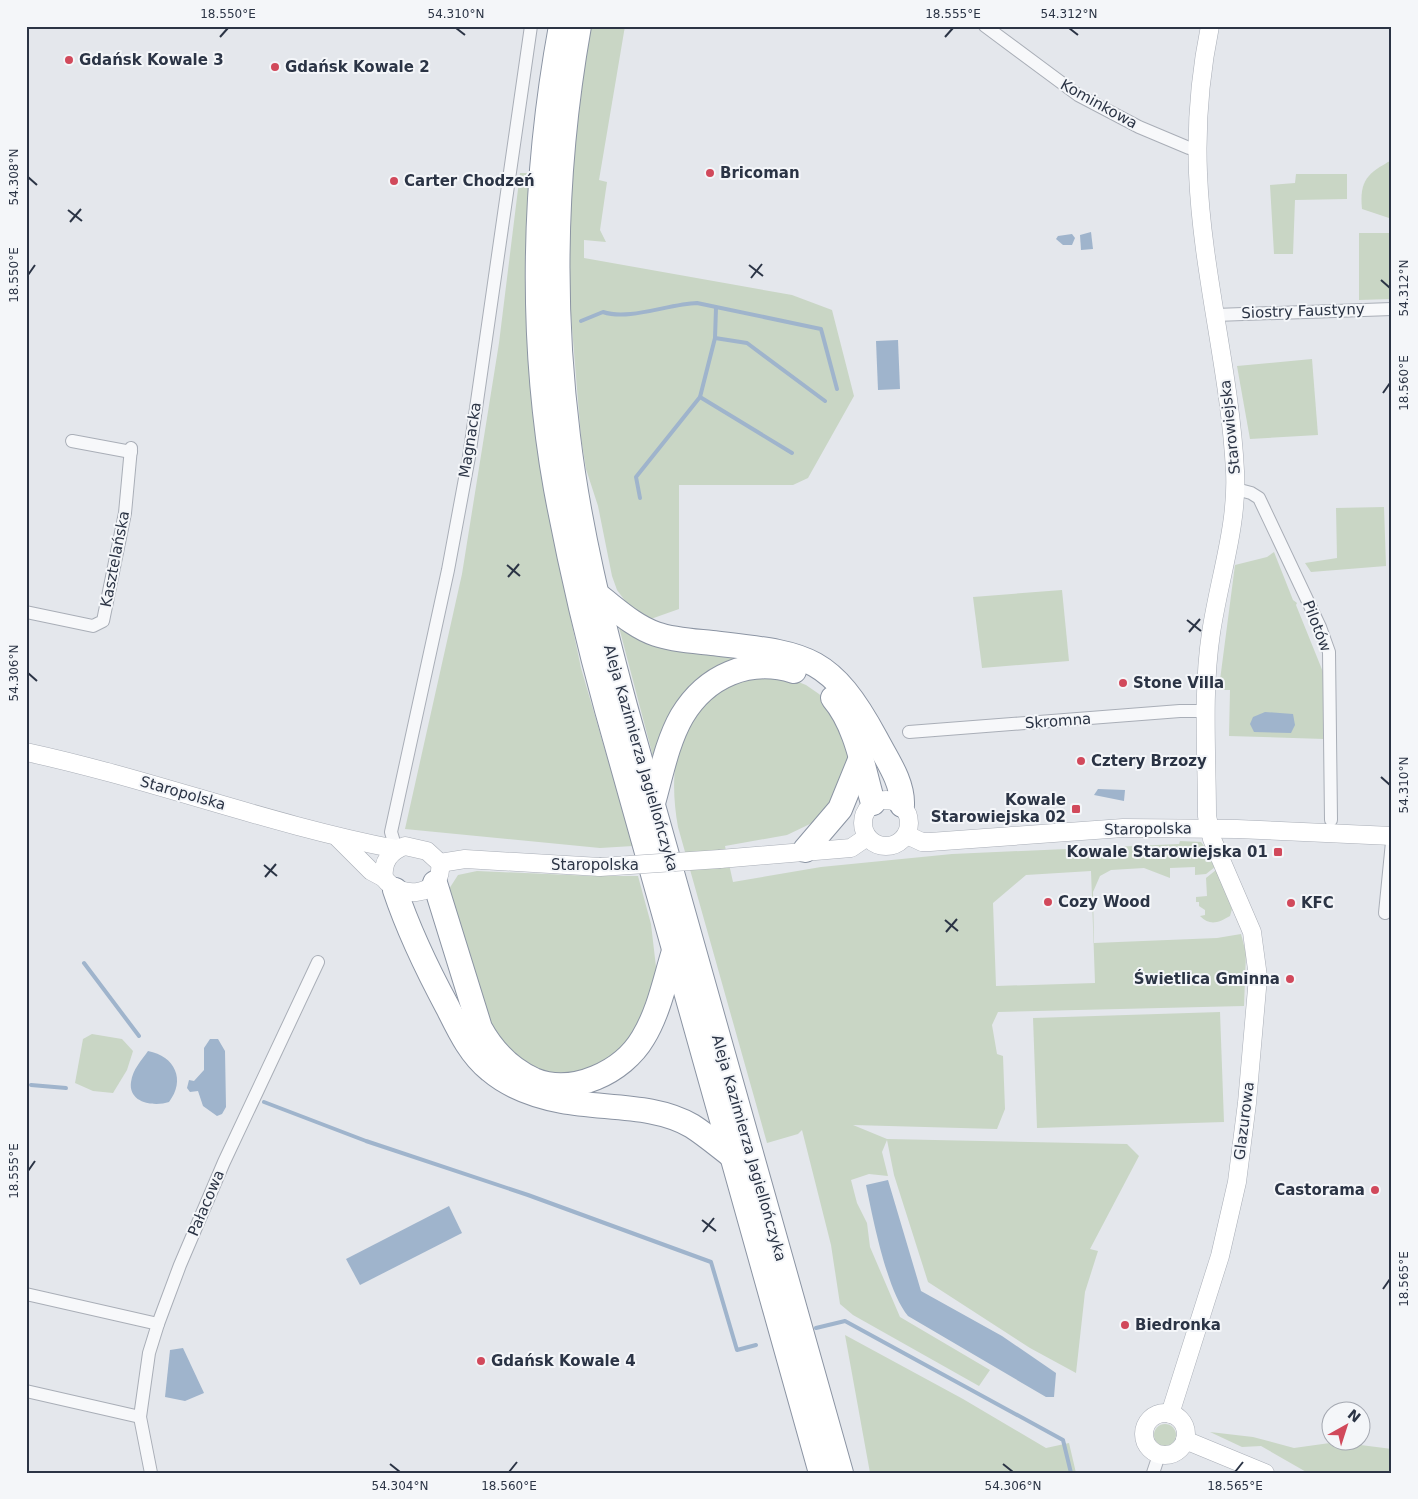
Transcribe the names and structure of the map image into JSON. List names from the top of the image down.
{
  "streets": {
    "highway": ["Aleja Kazimierza Jagiellończyka"],
    "main road": ["Starowiejska", "Staropolska", "Glazurowa"],
    "street": [
      "Kominkowa",
      "Siostry Faustyny",
      "Magnacka",
      "Kasztelańska",
      "Pilotów",
      "Skromna",
      "Pałacowa"
    ]
  },
  "crossings": [
    ["Kominkowa", "Starowiejska"],
    ["Siostry Faustyny", "Starowiejska"],
    ["Starowiejska", "Pilotów"],
    ["Starowiejska", "Skromna"],
    ["Starowiejska", "Staropolska"],
    ["Starowiejska", "Glazurowa"],
    ["Magnacka", "Staropolska"],
    ["Staropolska", "Glazurowa"]
  ],
  "places": {
    "other": [
      "Gdańsk Kowale 3",
      "Gdańsk Kowale 2",
      "Bricoman",
      "Carter Chodzeń",
      "Stone Villa",
      "Cztery Brzozy",
      "Cozy Wood",
      "KFC",
      "Świetlica Gminna",
      "Castorama",
      "Biedronka",
      "Gdańsk Kowale 4"
    ],
    "transit": ["Kowale Starowiejska 02", "Kowale Starowiejska 01"]
  },
  "north": "top right",
  "coordinates": [
    "18.550°E",
    "54.310°N",
    "18.555°E",
    "54.312°N",
    "54.308°N",
    "18.560°E",
    "54.306°N",
    "18.565°E",
    "54.304°N"
  ]
}
